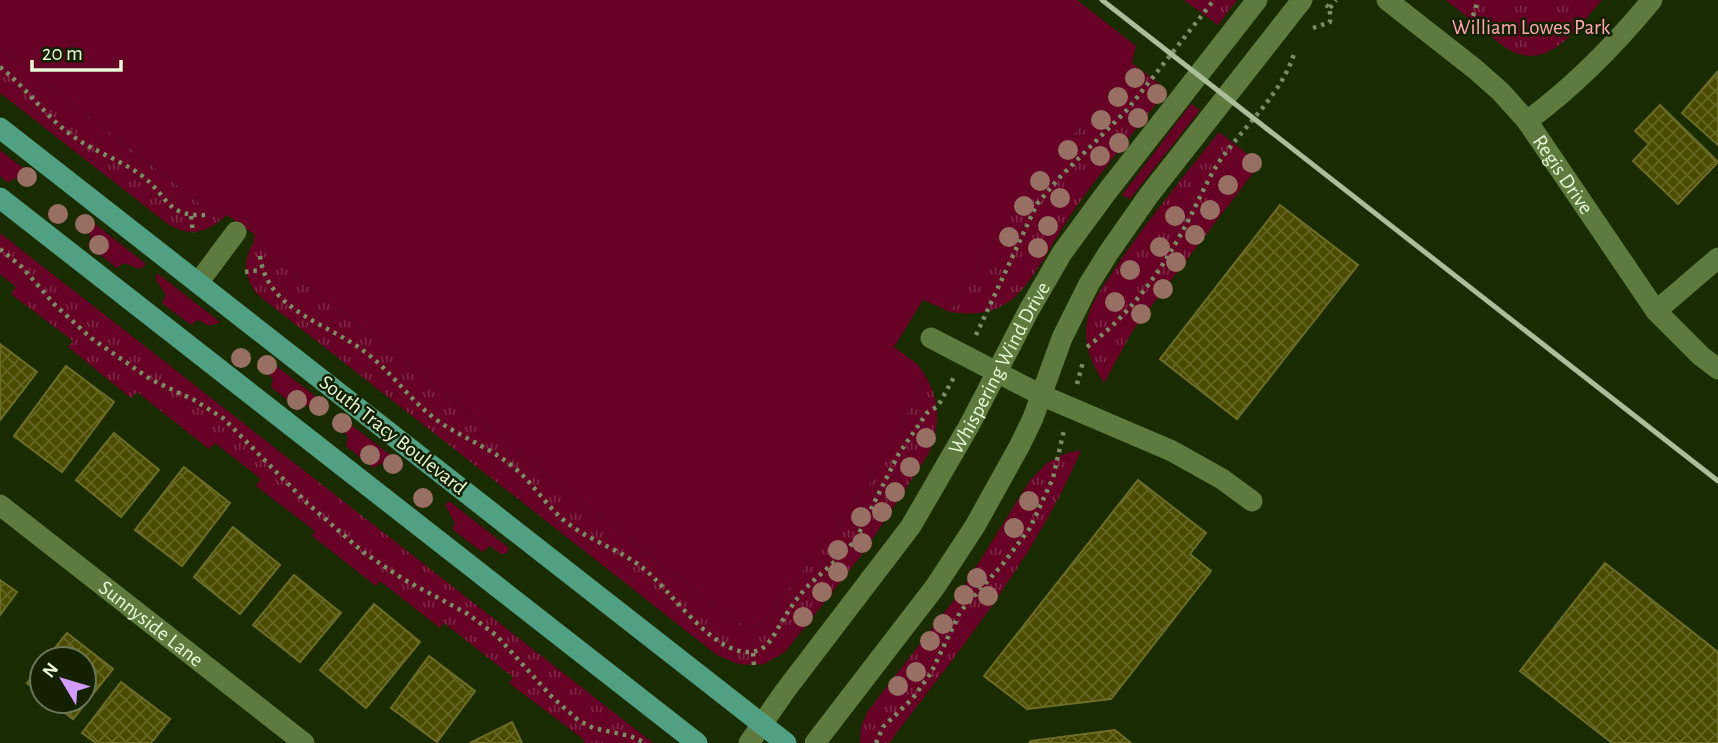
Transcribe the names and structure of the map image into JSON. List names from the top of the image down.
{
  "streets": {
    "main road": ["South Tracy Boulevard"],
    "street": ["Regis Drive", "Whispering Wind Drive", "Sunnyside Lane"]
  },
  "crossings": [
    ["Whispering Wind Drive", "South Tracy Boulevard"]
  ],
  "parks": ["William Lowes Park"],
  "scale_bar": "20 m",
  "north": "top left"
}
